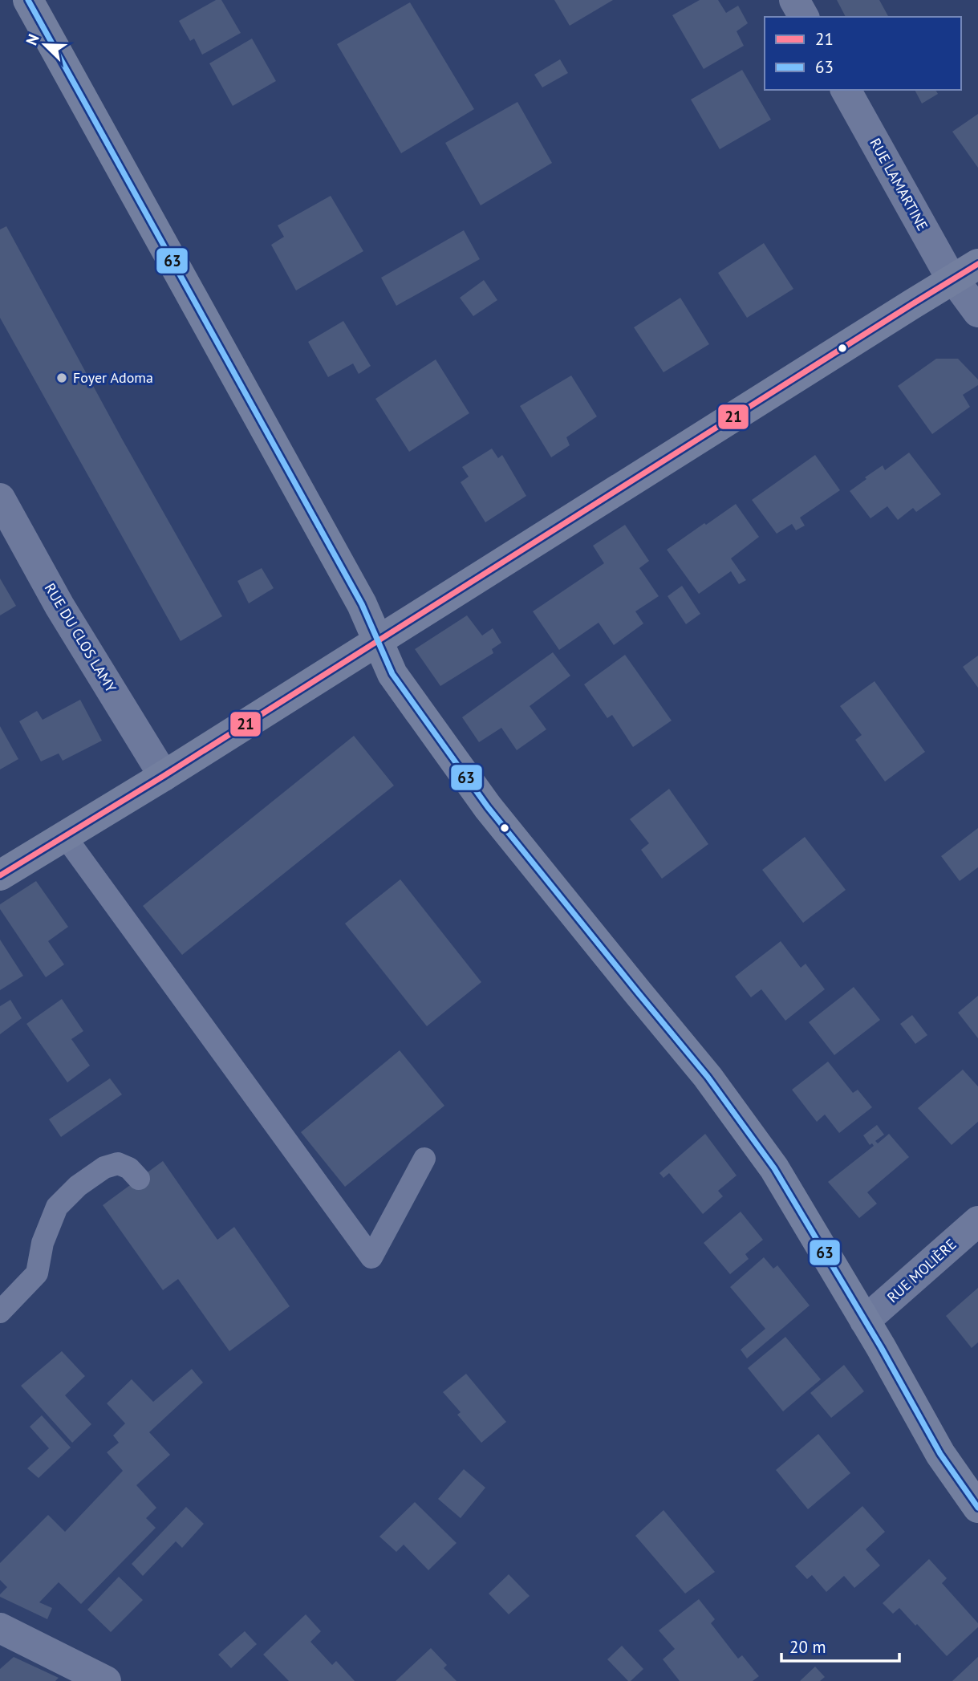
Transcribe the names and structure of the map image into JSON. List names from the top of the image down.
{
  "streets": {
    "street": ["RUE LAMARTINE", "RUE DU CLOS LAMY", "RUE MOLIÈRE"]
  },
  "places": ["Foyer Adoma"],
  "lines": ["transit line 63", "transit line 21"],
  "legend": ["21", "63"],
  "scale_bar": "20 m",
  "north": "top left"
}
